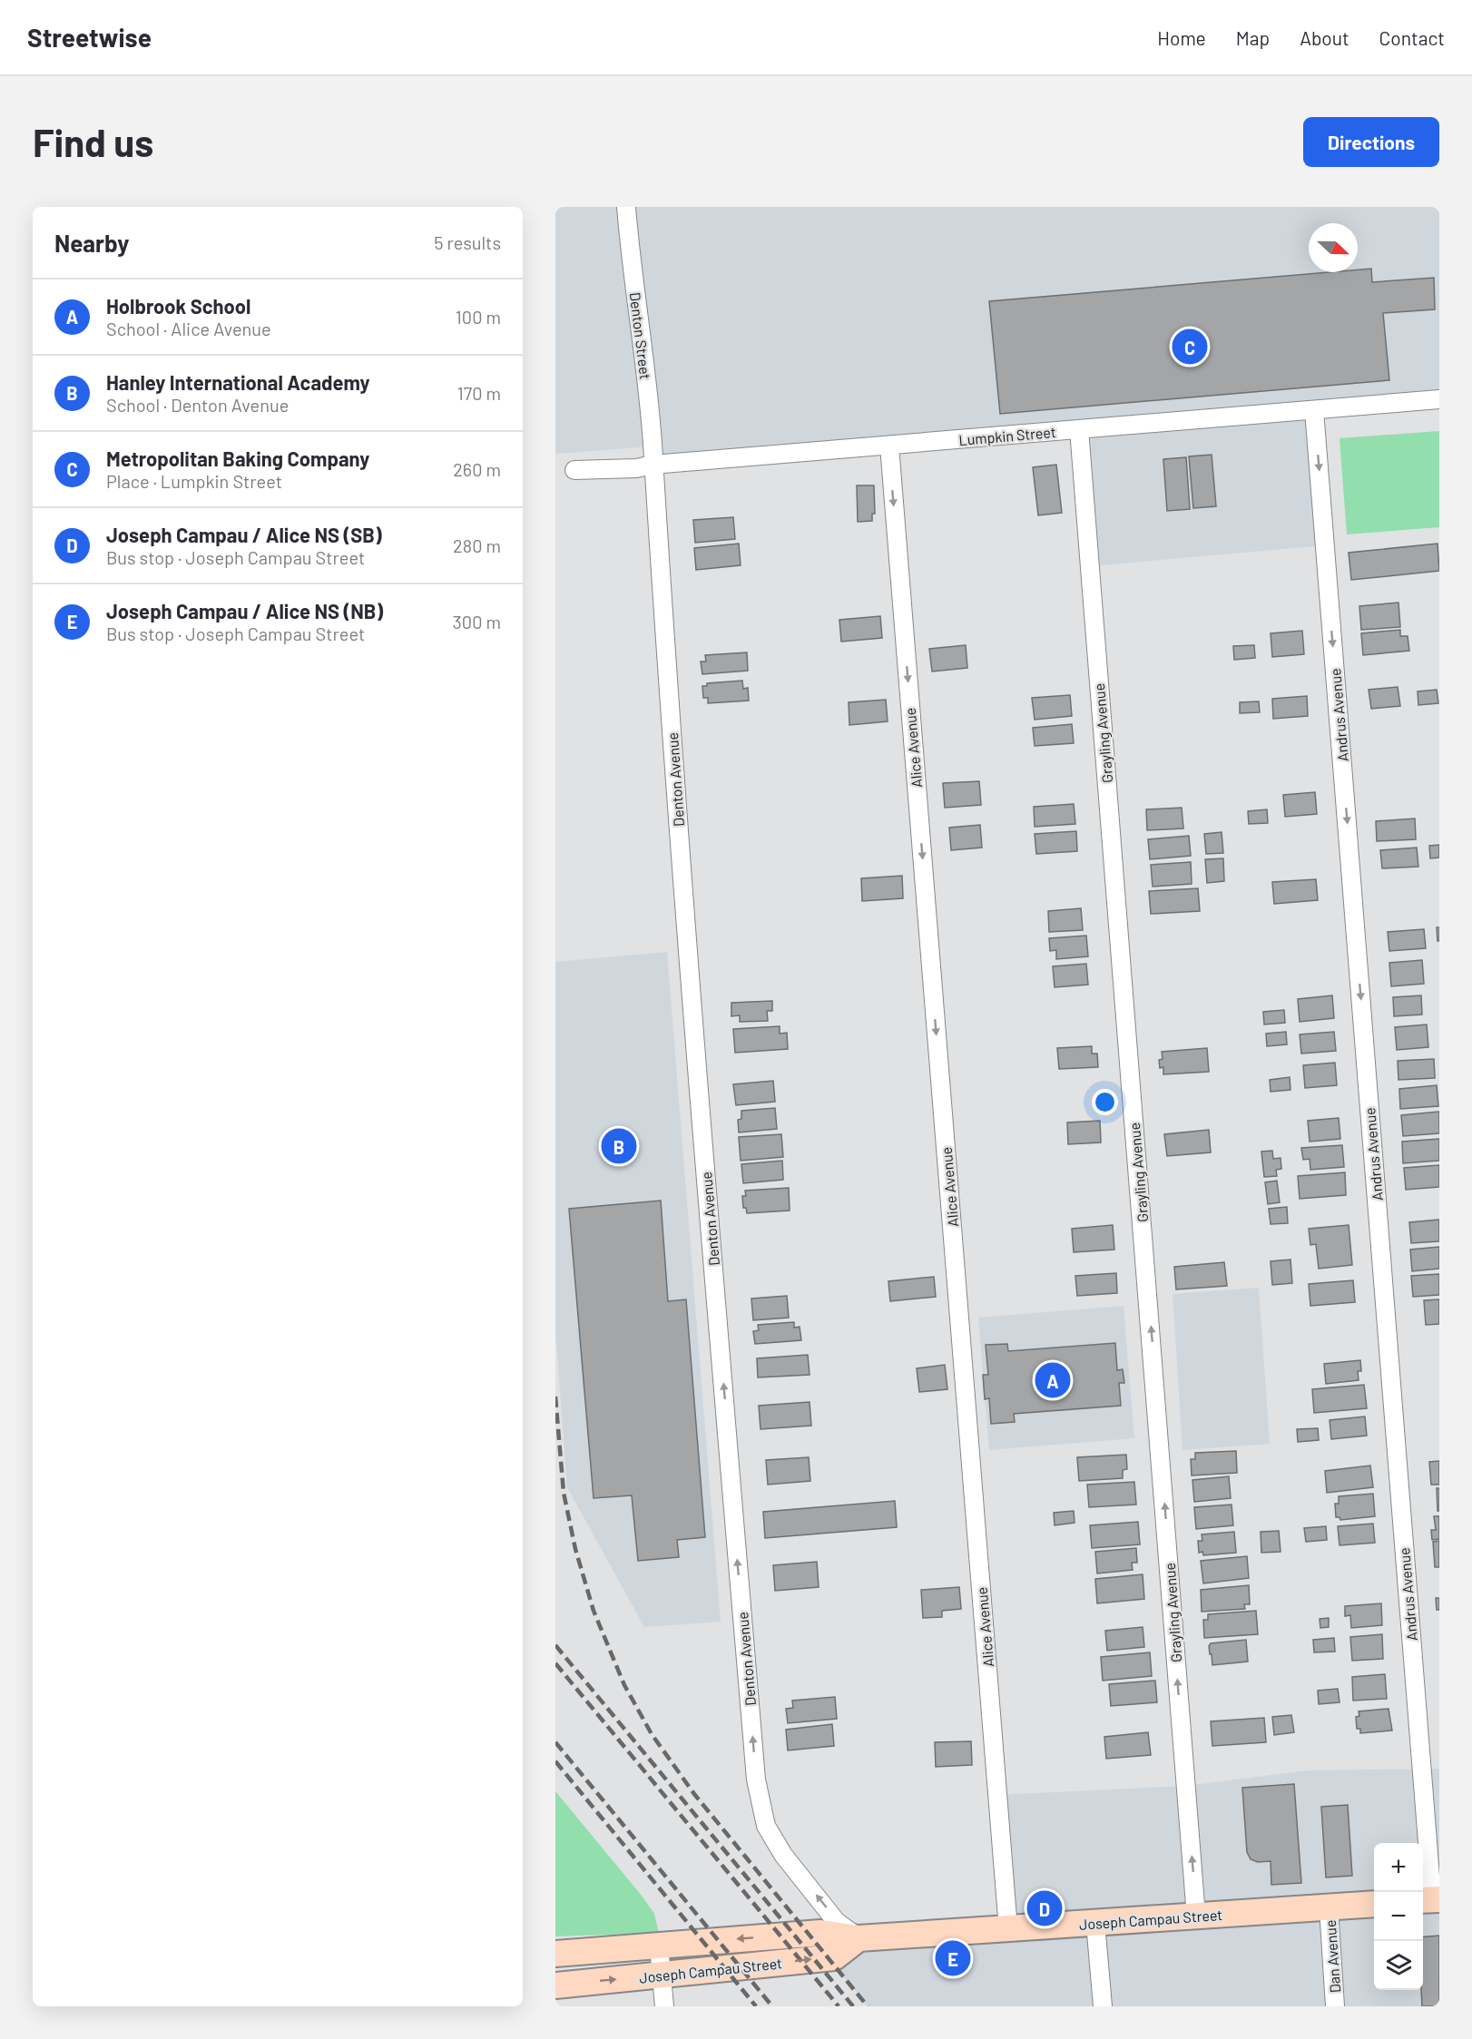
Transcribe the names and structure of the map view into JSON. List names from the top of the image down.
{
  "streets": {
    "street": [
      "Denton Street",
      "Lumpkin Street",
      "Andrus Avenue",
      "Grayling Avenue",
      "Alice Avenue",
      "Denton Avenue",
      "Joseph Campau Street",
      "Dan Avenue"
    ]
  },
  "crossings": [
    ["Denton Street", "Lumpkin Street"],
    ["Denton Street", "Denton Avenue"],
    ["Lumpkin Street", "Andrus Avenue"],
    ["Lumpkin Street", "Grayling Avenue"],
    ["Lumpkin Street", "Alice Avenue"],
    ["Lumpkin Street", "Denton Avenue"],
    ["Grayling Avenue", "Joseph Campau Street"],
    ["Alice Avenue", "Joseph Campau Street"],
    ["Denton Avenue", "Joseph Campau Street"],
    ["Joseph Campau Street", "Dan Avenue"]
  ],
  "one_way": [
    "Andrus Avenue",
    "Grayling Avenue",
    "Alice Avenue",
    "Denton Avenue"
  ],
  "north": "right",
  "page": {
    "header": "Streetwise",
    "nav": [
      "Home",
      "Map",
      "About",
      "Contact"
    ],
    "buttons": "Directions",
    "title": "Find us",
    "heading": ["Nearby", "5 results"],
    "list": [
      {
        "mark": "A",
        "name": "Holbrook School",
        "note": "School · Alice Avenue",
        "value": "100 m"
      },
      {
        "mark": "B",
        "name": "Hanley International Academy",
        "note": "School · Denton Avenue",
        "value": "170 m"
      },
      {
        "mark": "C",
        "name": "Metropolitan Baking Company",
        "note": "Place · Lumpkin Street",
        "value": "260 m"
      },
      {
        "mark": "D",
        "name": "Joseph Campau / Alice NS (SB)",
        "note": "Bus stop · Joseph Campau Street",
        "value": "280 m"
      },
      {
        "mark": "E",
        "name": "Joseph Campau / Alice NS (NB)",
        "note": "Bus stop · Joseph Campau Street",
        "value": "300 m"
      }
    ],
    "pins": [
      "C",
      "B",
      "A",
      "D",
      "E"
    ],
    "map_buttons": ["+", "−"]
  }
}
